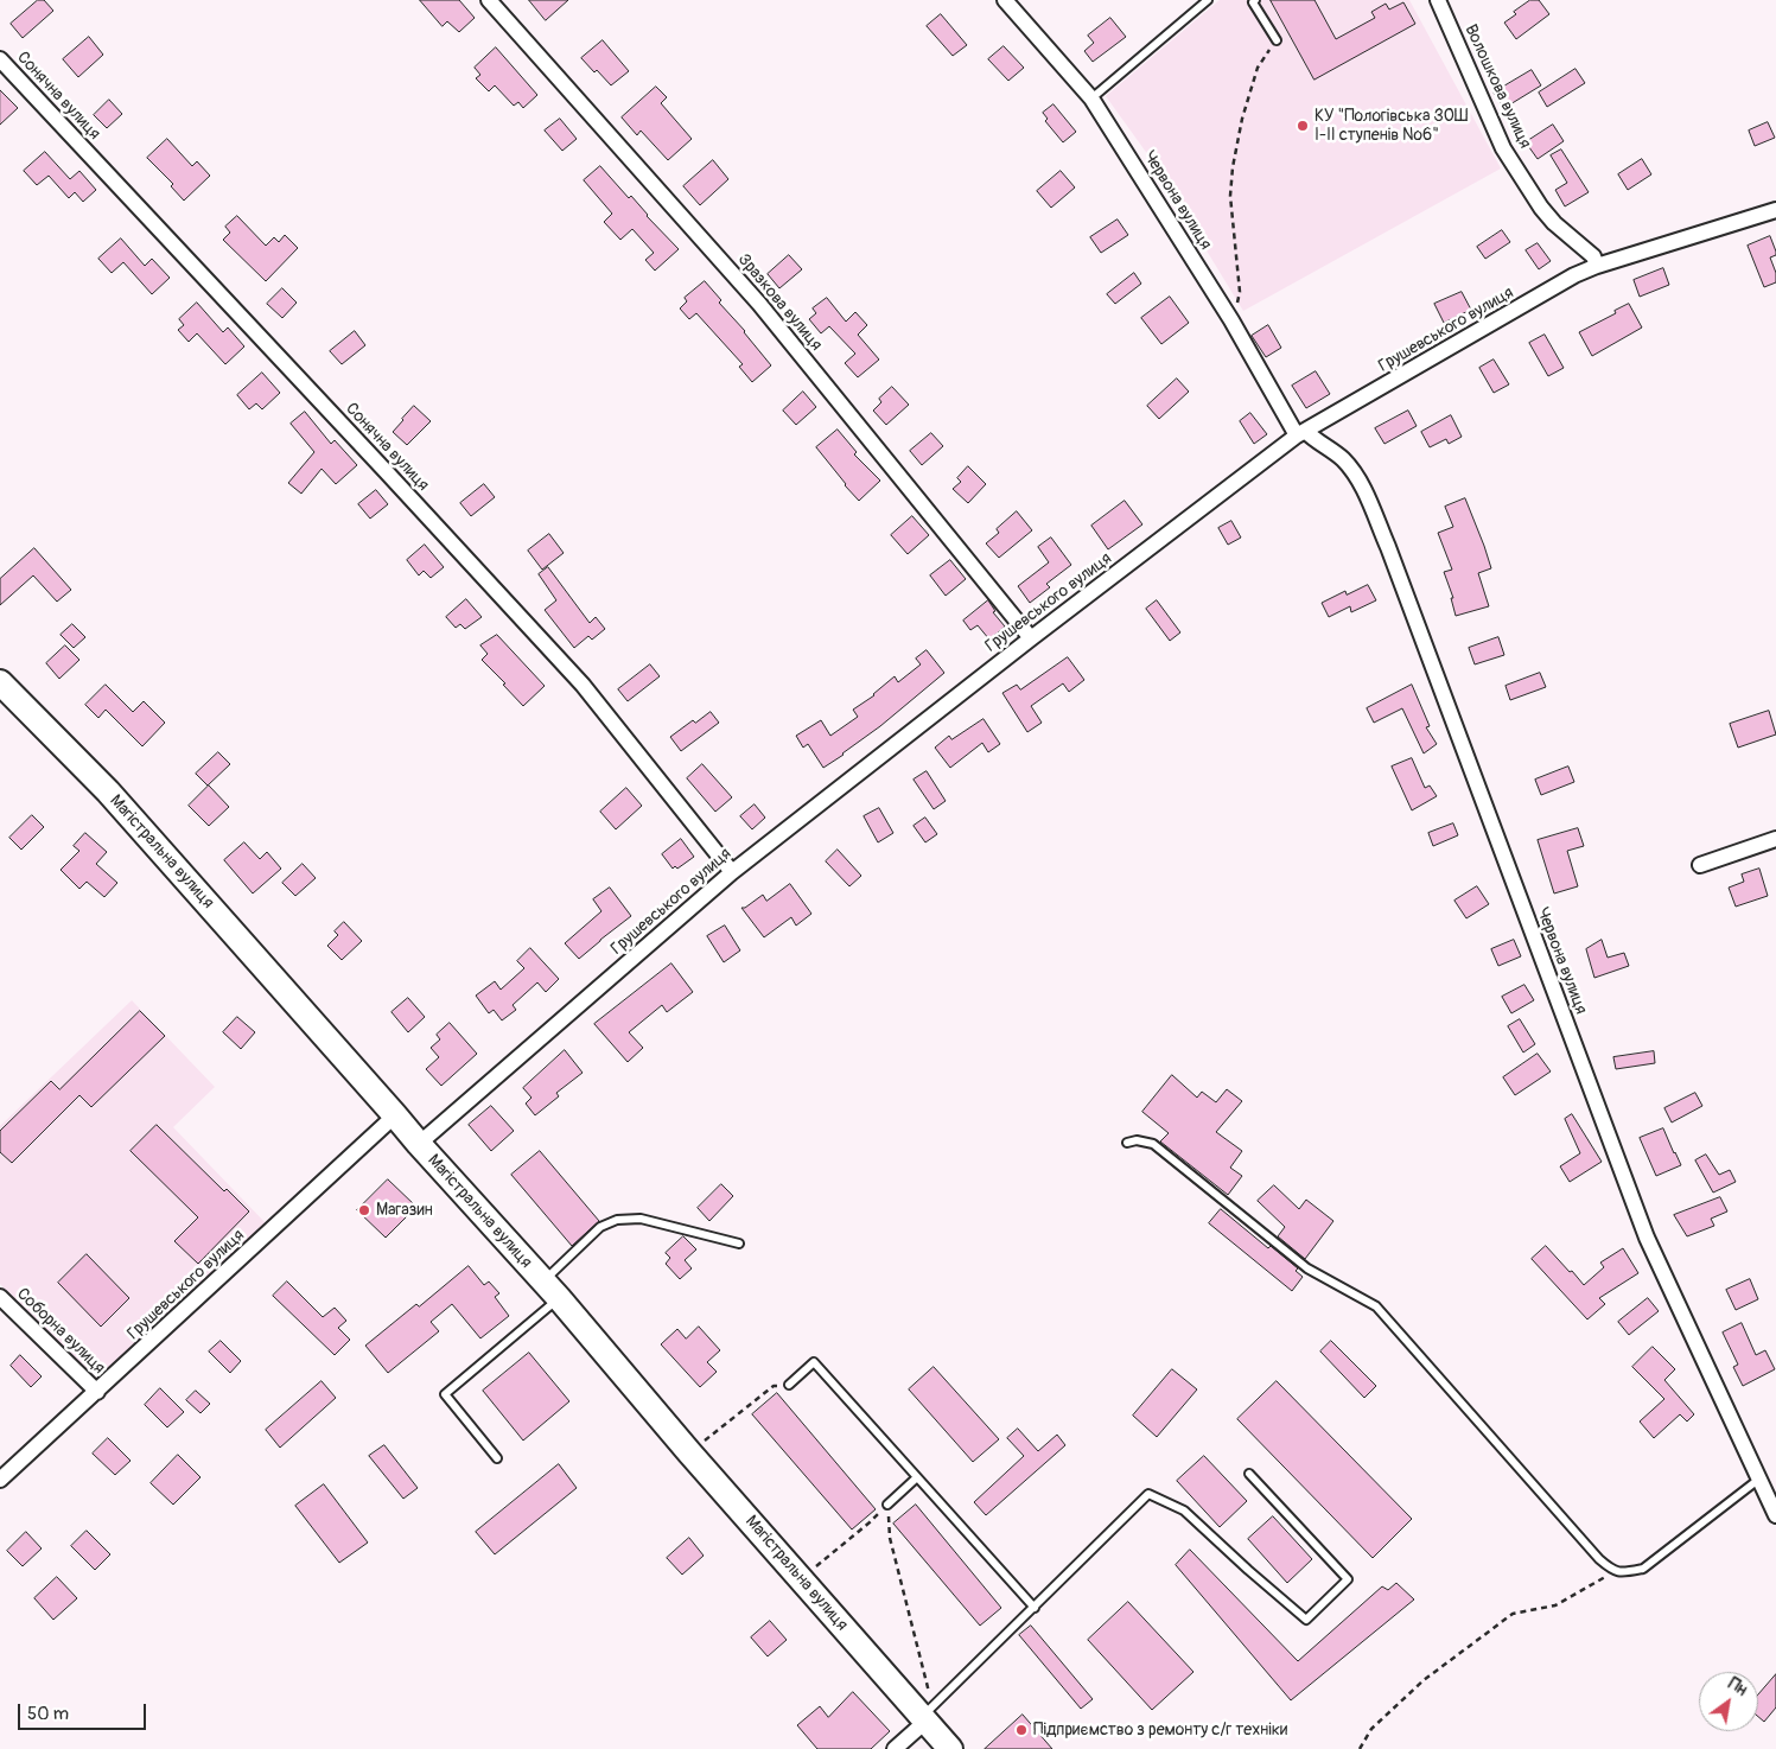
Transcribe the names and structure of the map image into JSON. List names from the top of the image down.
{
  "streets": {
    "main road": ["Магістральна вулиця"],
    "street": [
      "Волошкова вулиця",
      "Сонячна вулиця",
      "Червона вулиця",
      "Зразкова вулиця",
      "Грушевського вулиця",
      "Соборна вулиця"
    ]
  },
  "crossings": [
    ["Волошкова вулиця", "Грушевського вулиця"],
    ["Сонячна вулиця", "Грушевського вулиця"],
    ["Червона вулиця", "Грушевського вулиця"],
    ["Зразкова вулиця", "Грушевського вулиця"],
    ["Грушевського вулиця", "Магістральна вулиця"],
    ["Грушевського вулиця", "Соборна вулиця"]
  ],
  "places": ["КУ \"Пологівська ЗОШ І-ІІ ступенів №6\"", "Магазин", "Підприємство з ремонту с/г техніки"],
  "scale_bar": "50 m",
  "north": "top right"
}
